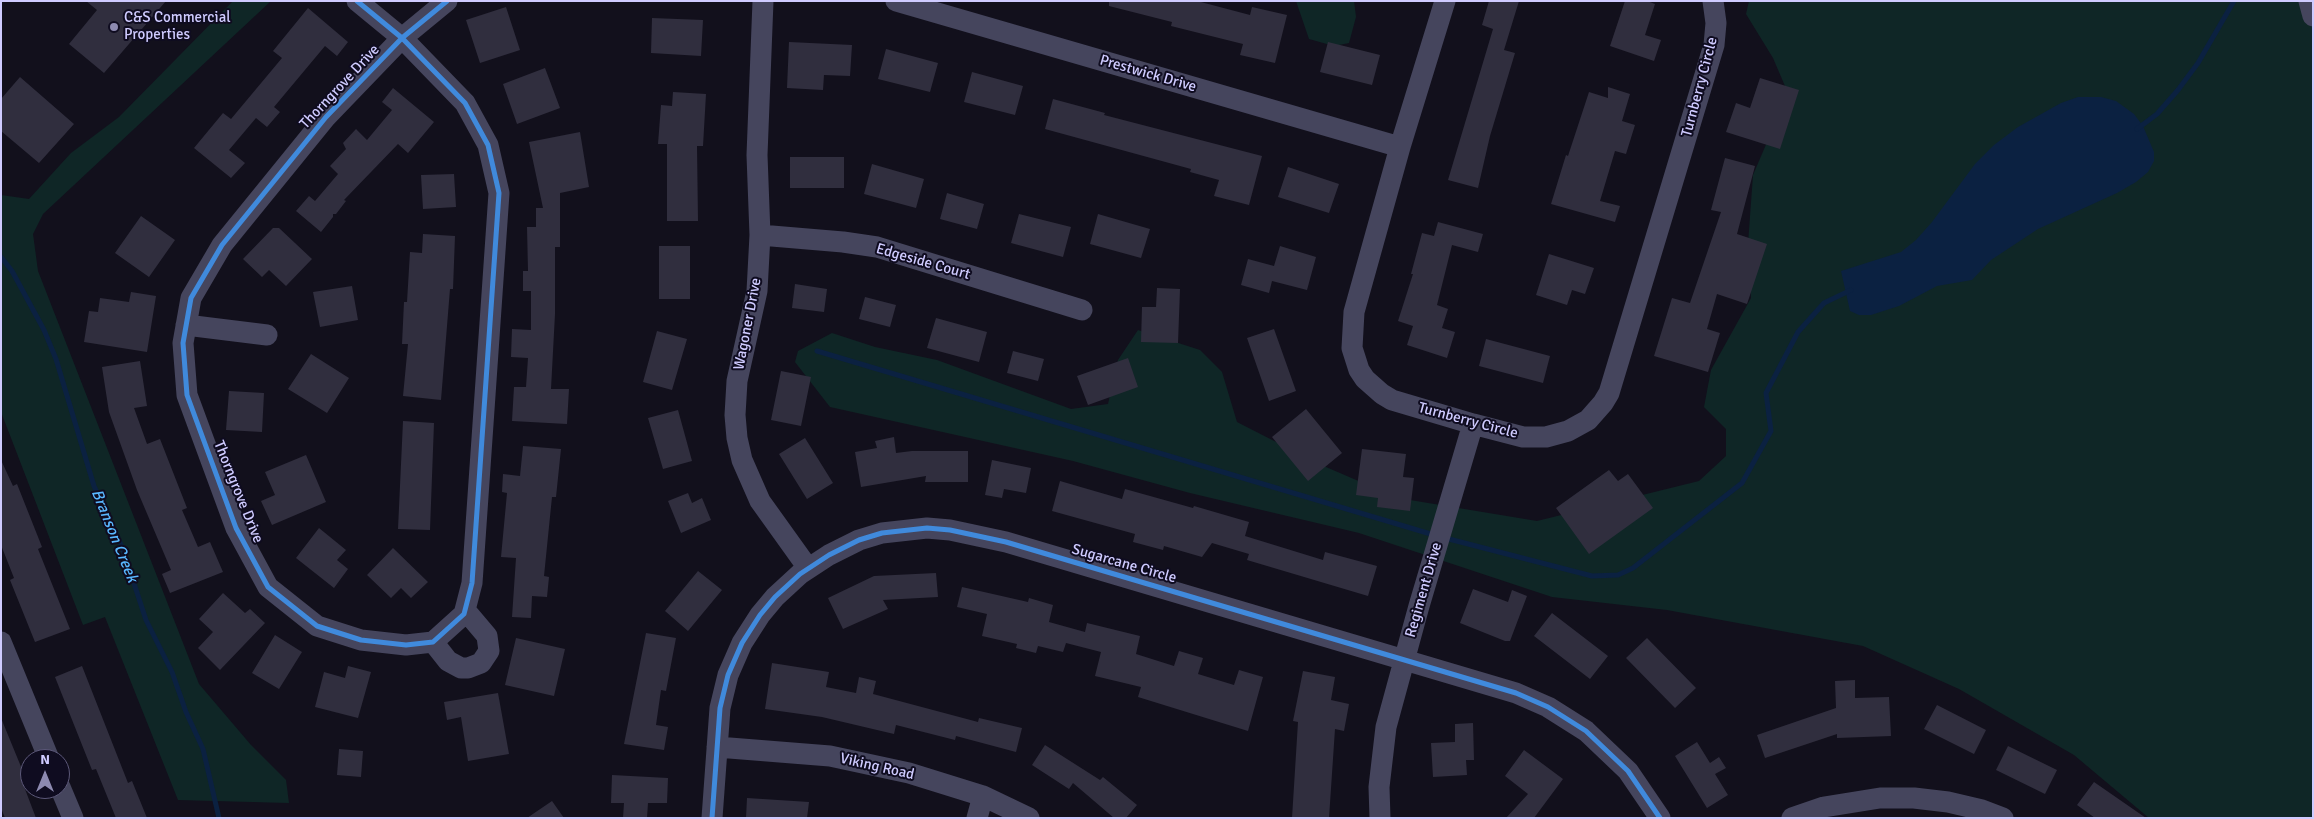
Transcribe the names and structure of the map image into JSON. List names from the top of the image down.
{
  "streets": {
    "street": [
      "Prestwick Drive",
      "Thorngrove Drive",
      "Turnberry Circle",
      "Edgeside Court",
      "Wagoner Drive",
      "Sugarcane Circle",
      "Regiment Drive",
      "Viking Road"
    ]
  },
  "crossings": [
    ["Prestwick Drive", "Turnberry Circle"],
    ["Turnberry Circle", "Regiment Drive"],
    ["Edgeside Court", "Wagoner Drive"],
    ["Wagoner Drive", "Sugarcane Circle"],
    ["Sugarcane Circle", "Regiment Drive"],
    ["Sugarcane Circle", "Viking Road"]
  ],
  "water": ["Branson Creek"],
  "places": ["C&S Commercial Properties"],
  "north": "top"
}
